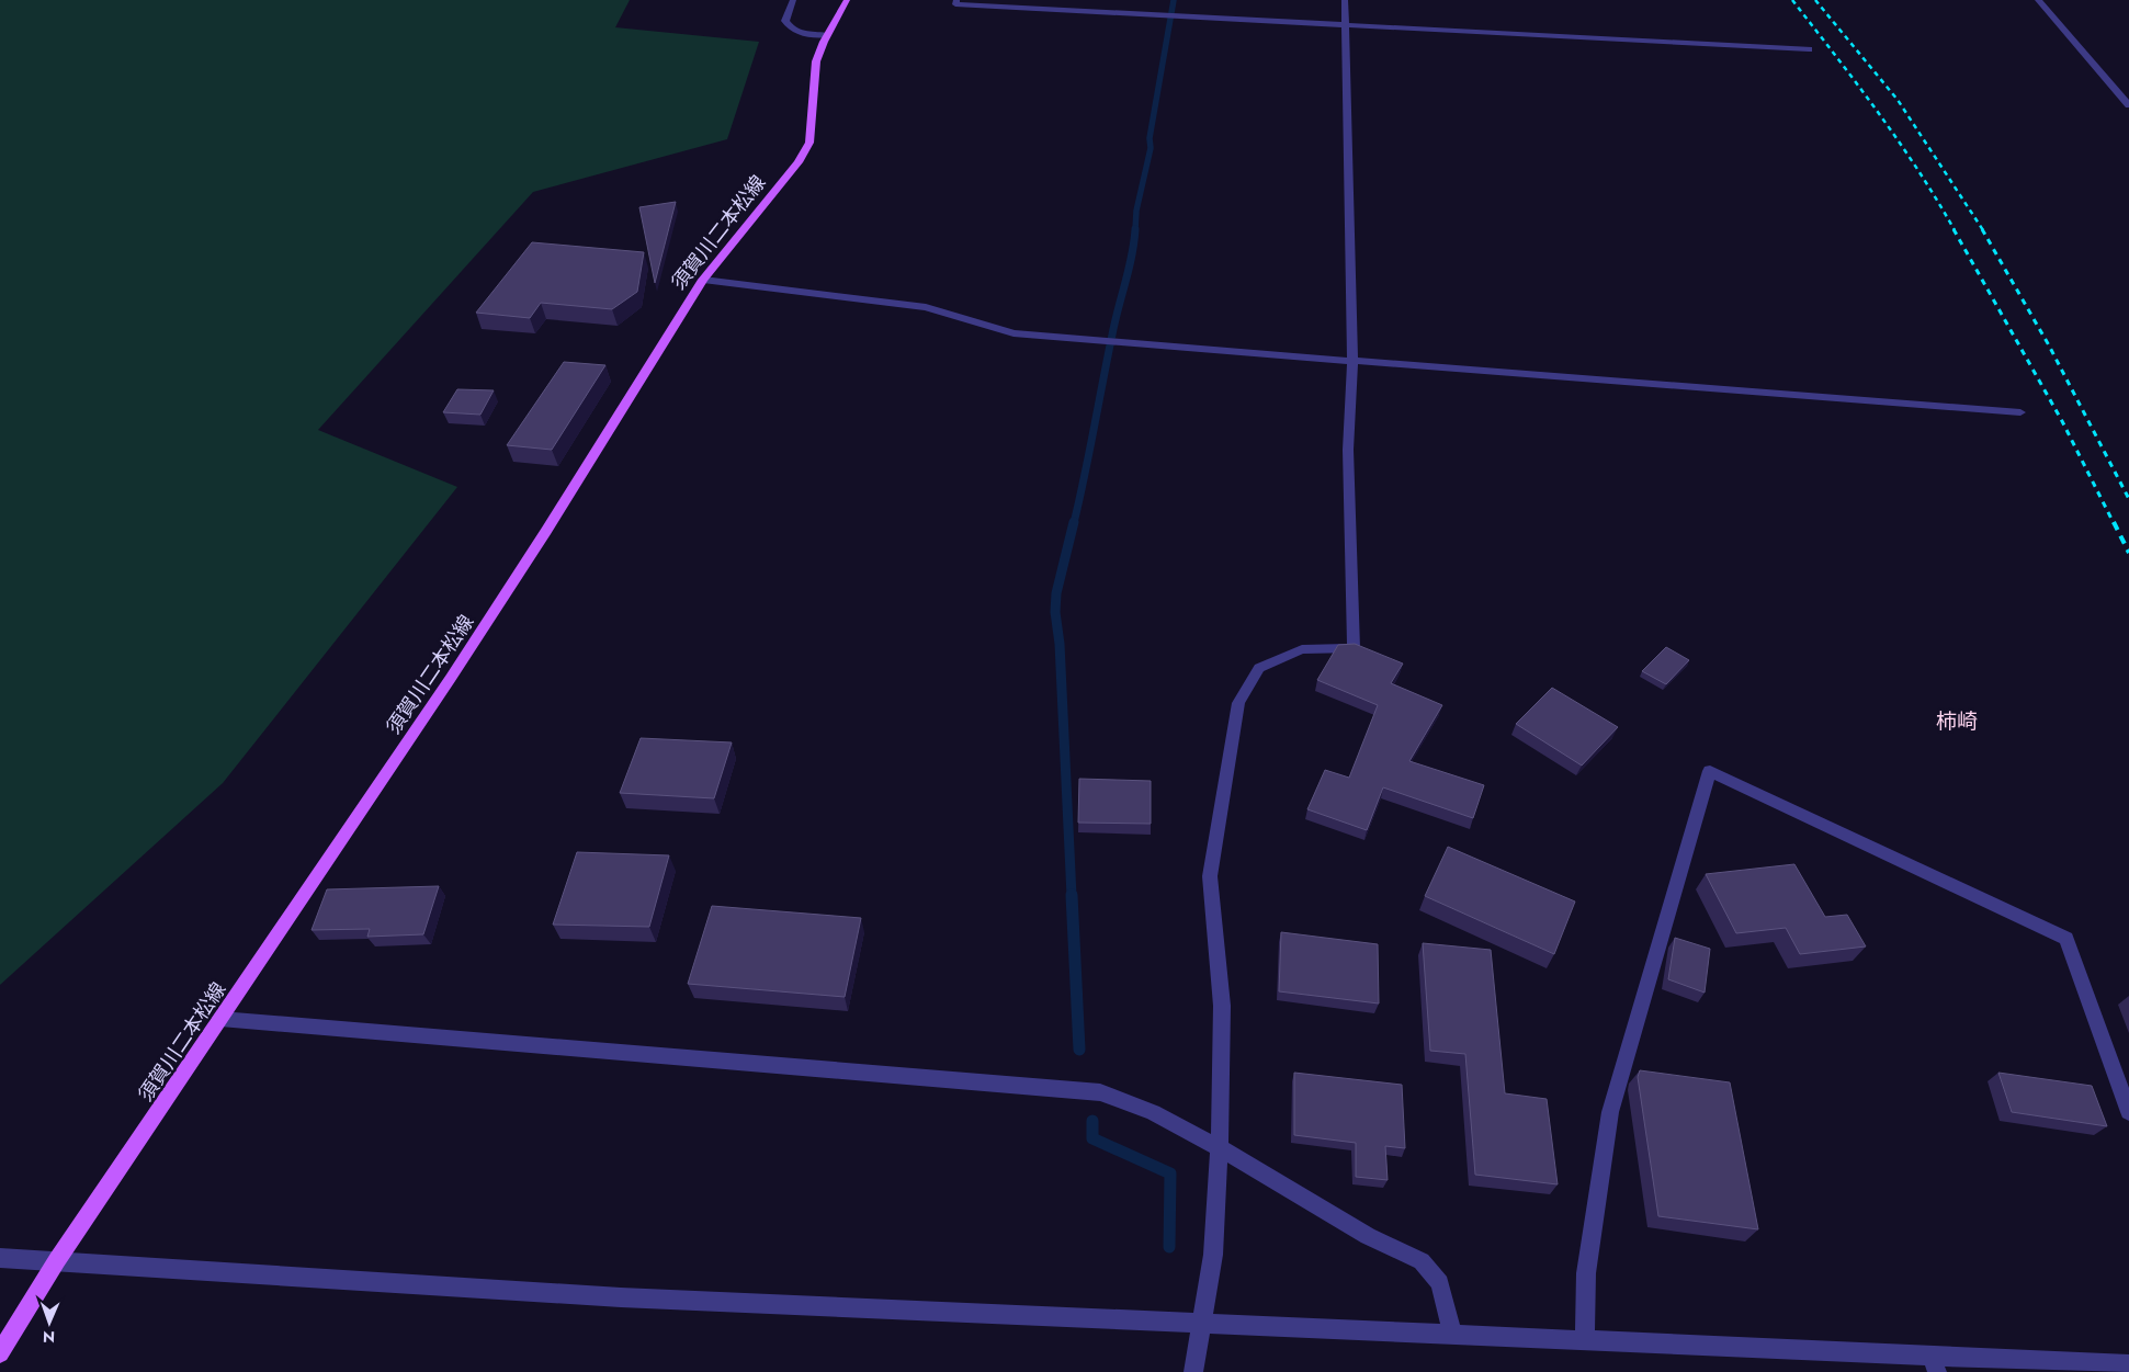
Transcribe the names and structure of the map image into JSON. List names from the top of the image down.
{
  "streets": {
    "main road": ["須賀川二本松線"]
  },
  "districts": ["柿崎"],
  "north": "bottom"
}
